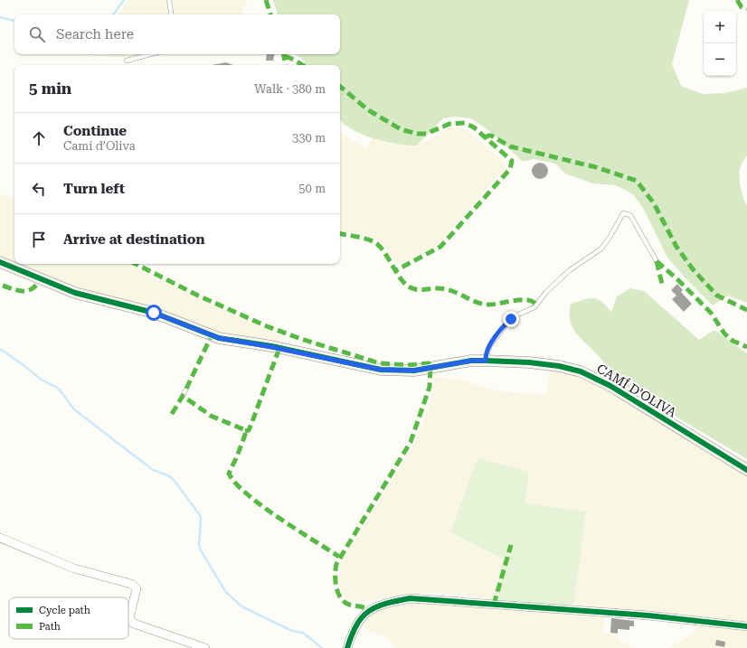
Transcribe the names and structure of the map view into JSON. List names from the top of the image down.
{
  "streets": {
    "street": ["CAMÍ D’OLIVA"]
  },
  "legend": ["Cycle path", "Path"],
  "page": {
    "map_buttons": ["+", "−"],
    "search": "Search here",
    "heading": ["5 min", "Walk · 380 m"],
    "list": [
      ["Continue", "Camí d’Oliva", "330 m"],
      ["Turn left", "50 m"],
      "Arrive at destination"
    ]
  }
}
